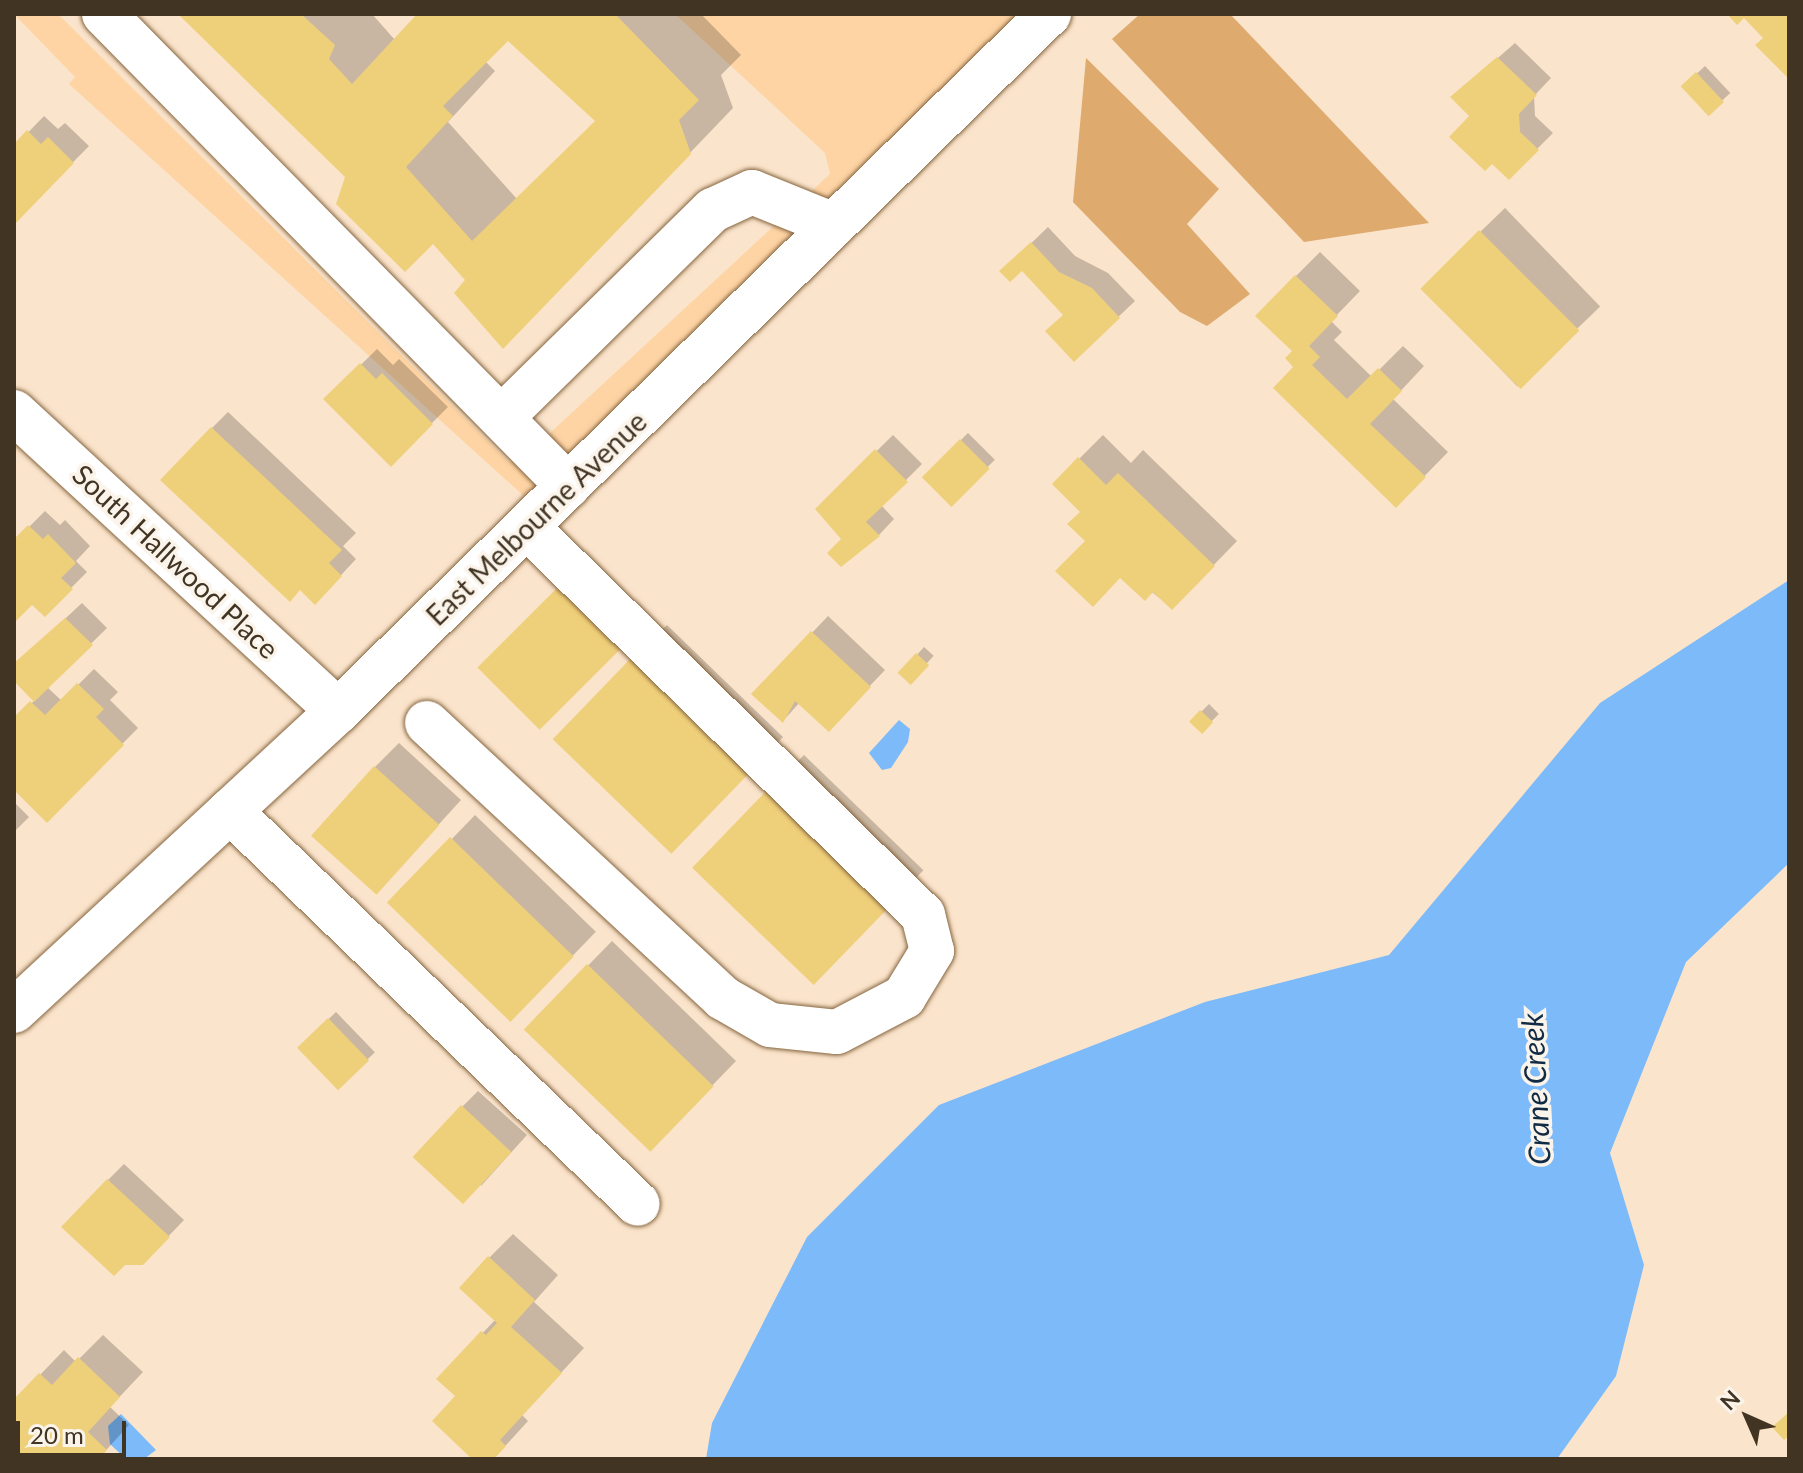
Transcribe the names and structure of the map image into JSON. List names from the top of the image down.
{
  "streets": {
    "street": ["East Melbourne Avenue", "South Hallwood Place"]
  },
  "crossings": [
    ["East Melbourne Avenue", "South Hallwood Place"]
  ],
  "water": ["Crane Creek"],
  "scale_bar": "20 m",
  "north": "top left"
}
